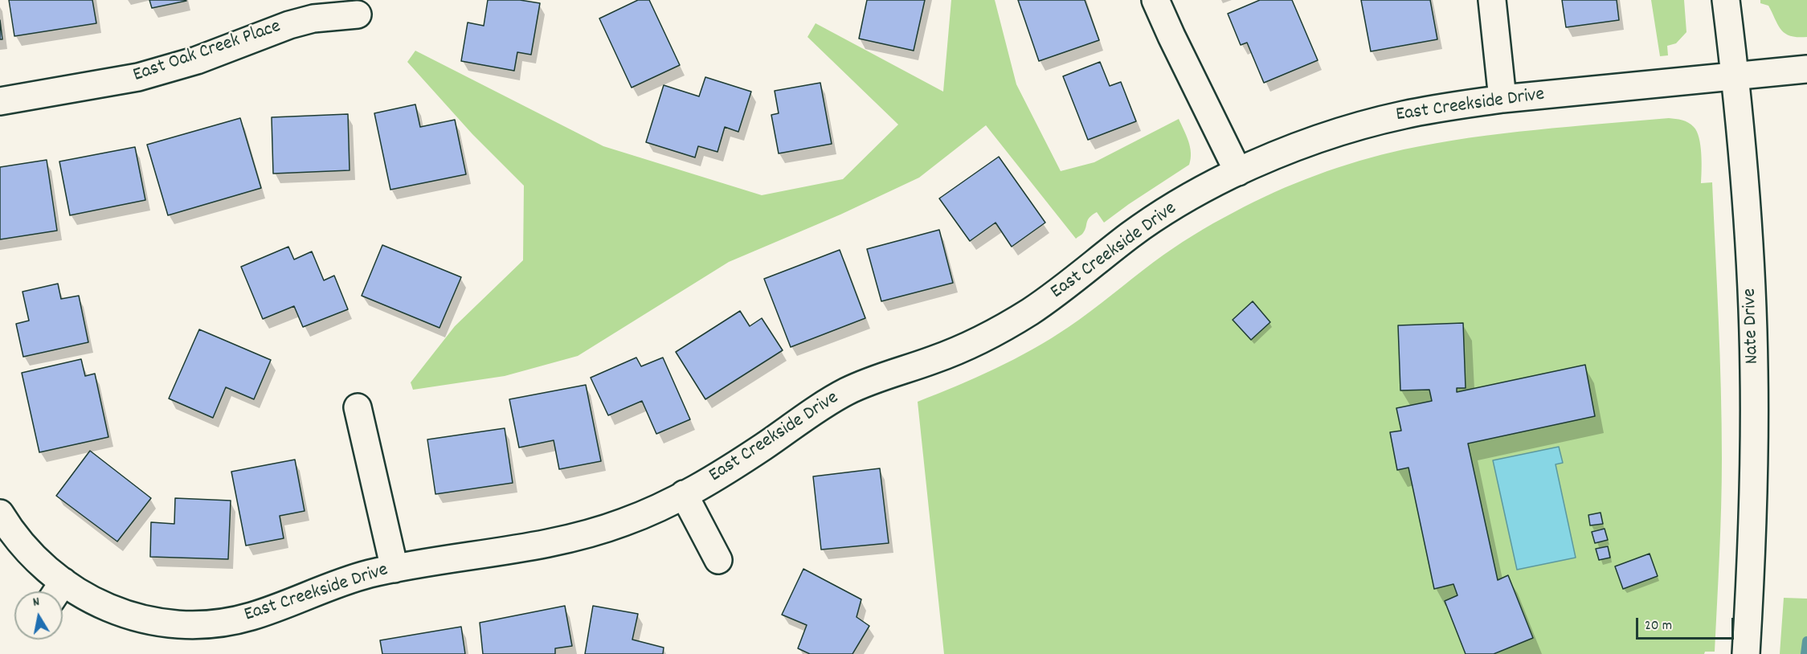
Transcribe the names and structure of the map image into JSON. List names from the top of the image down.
{
  "streets": {
    "street": ["East Oak Creek Place", "East Creekside Drive", "Nate Drive"]
  },
  "crossings": [
    ["East Creekside Drive", "Nate Drive"]
  ],
  "scale_bar": "20 m",
  "north": "top"
}
